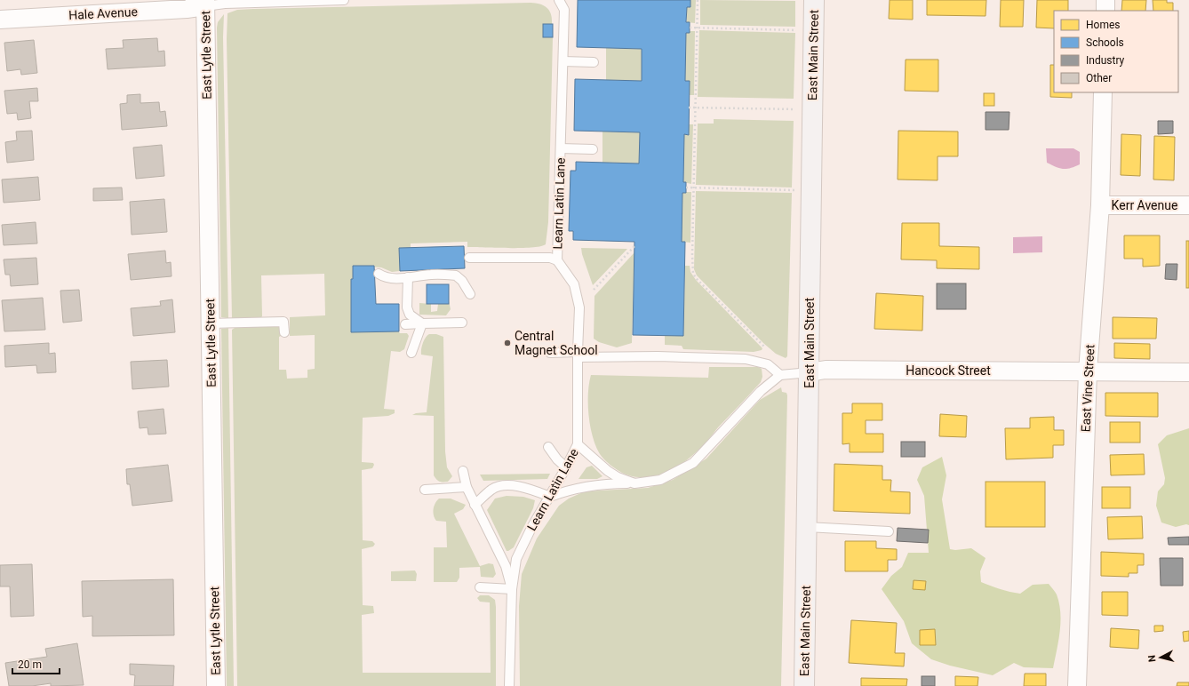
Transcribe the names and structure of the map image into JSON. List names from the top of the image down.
{
  "streets": {
    "street": [
      "Hale Avenue",
      "East Lytle Street",
      "East Main Street",
      "Kerr Avenue",
      "Hancock Street",
      "East Vine Street"
    ],
    "lane": ["Learn Latin Lane"]
  },
  "crossings": [
    ["Hale Avenue", "East Lytle Street"],
    ["East Main Street", "Hancock Street"],
    ["Kerr Avenue", "East Vine Street"],
    ["Hancock Street", "East Vine Street"]
  ],
  "places": ["Central Magnet School"],
  "legend": [
    "Homes",
    "Schools",
    "Industry",
    "Other"
  ],
  "scale_bar": "20 m",
  "north": "left"
}
